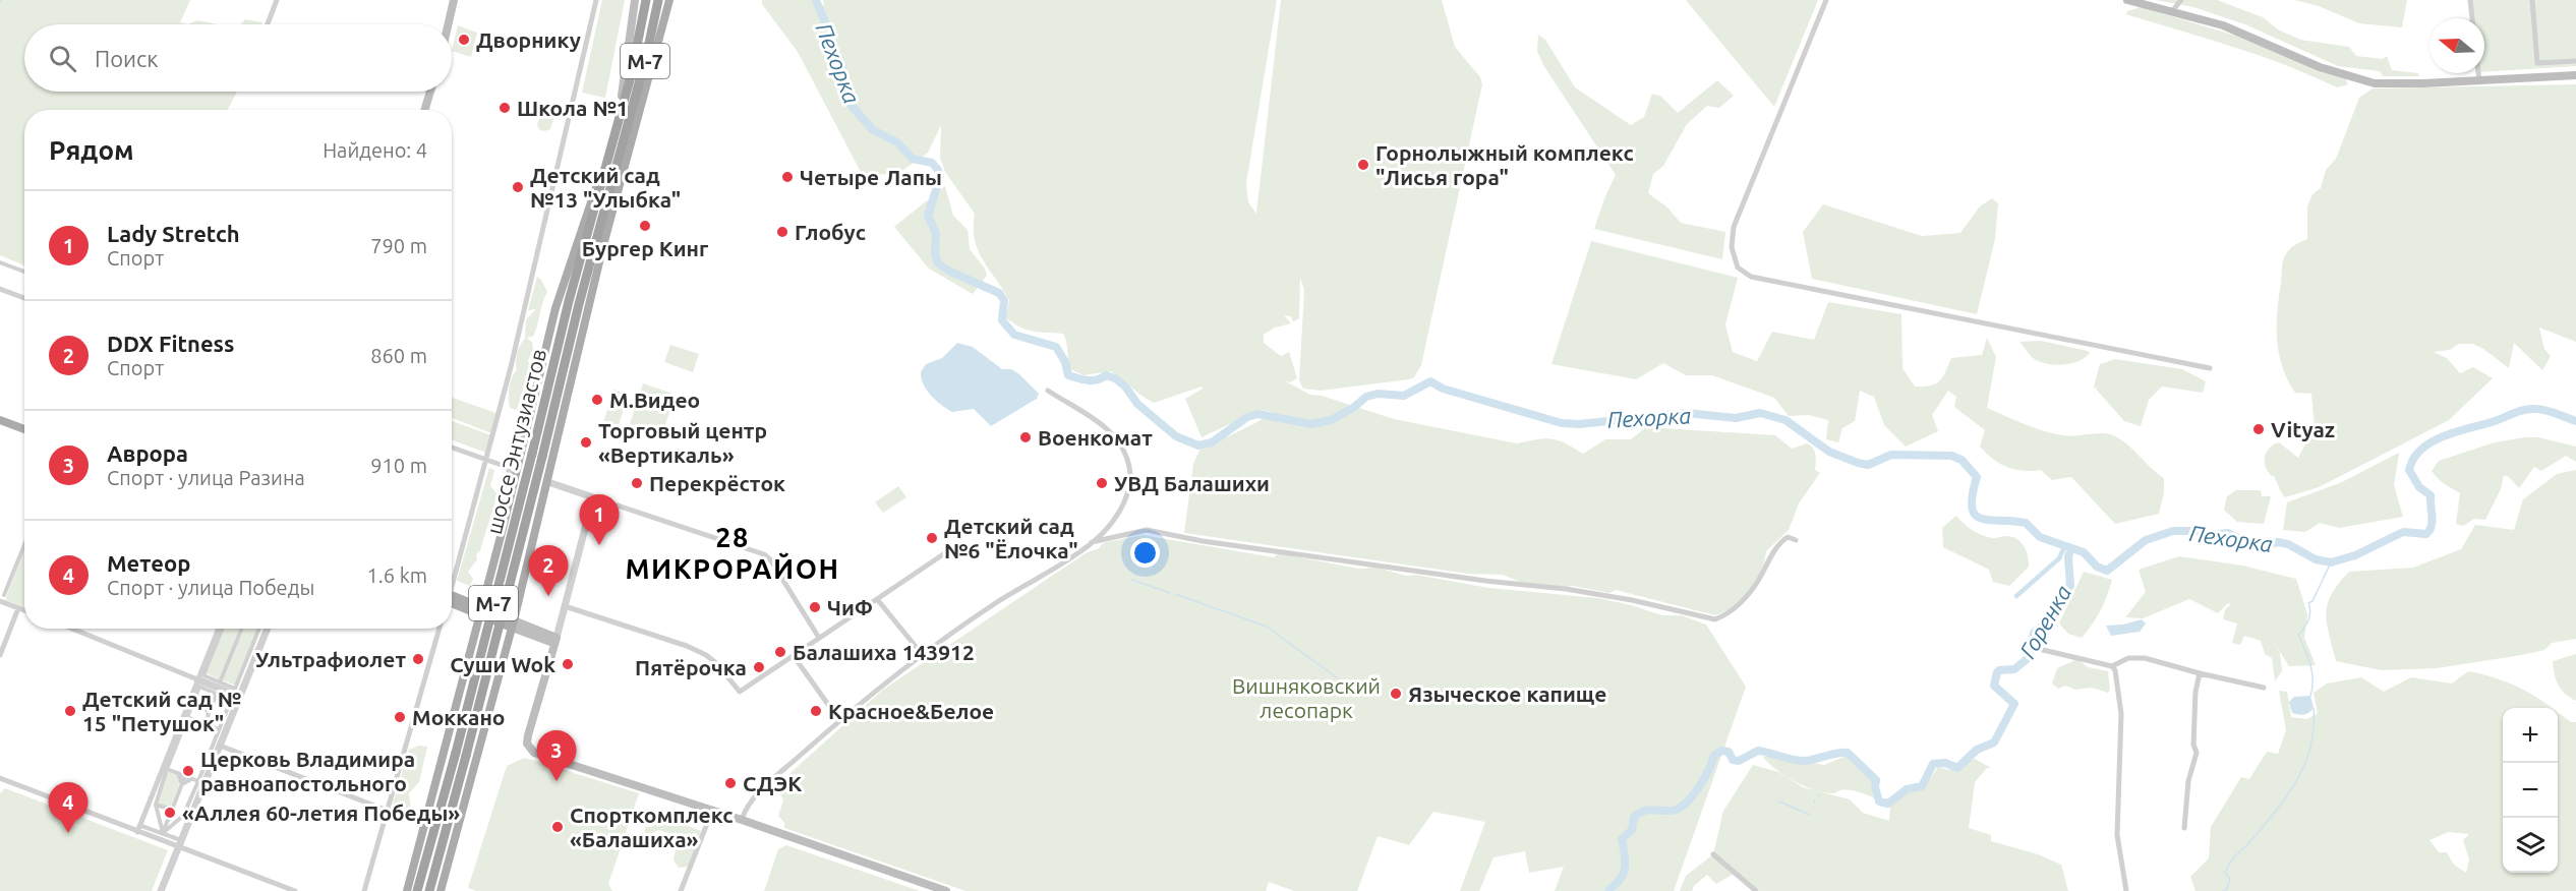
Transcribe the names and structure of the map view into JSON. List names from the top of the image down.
{
  "streets": {
    "highway": ["М-7", "шоссе Энтузиастов"]
  },
  "districts": ["28 МИКРОРАЙОН"],
  "water": ["Пехорка", "Горенка"],
  "parks": ["Вишняковский лесопарк"],
  "places": [
    "Дворнику",
    "Школа №1",
    "Горнолыжный комплекс \"Лисья гора\"",
    "Четыре Лапы",
    "Детский сад №13 \"Улыбка\"",
    "Бургер Кинг",
    "Глобус",
    "М.Видео",
    "Vityaz",
    "Военкомат",
    "Торговый центр «Вертикаль»",
    "Перекрёсток",
    "УВД Балашихи",
    "Детский сад №6 \"Ёлочка\"",
    "ЧиФ",
    "Балашиха 143912",
    "Ультрафиолет",
    "Суши Wok",
    "Пятёрочка",
    "Языческое капище",
    "Детский сад № 15 \"Петушок\"",
    "Красное&Белое",
    "Моккано",
    "Церковь Владимира равноапостольного",
    "СДЭК",
    "«Аллея 60-летия Победы»",
    "Спорткомплекс «Балашиха»"
  ],
  "north": "left",
  "page": {
    "search": "Поиск",
    "heading": ["Рядом", "Найдено: 4"],
    "list": [
      {
        "mark": "1",
        "name": "Lady Stretch",
        "note": "Спорт",
        "value": "790 m"
      },
      {
        "mark": "2",
        "name": "DDX Fitness",
        "note": "Спорт",
        "value": "860 m"
      },
      {
        "mark": "3",
        "name": "Аврора",
        "note": "Спорт · улица Разина",
        "value": "910 m"
      },
      {
        "mark": "4",
        "name": "Метеор",
        "note": "Спорт · улица Победы",
        "value": "1.6 km"
      }
    ],
    "pins": [
      "1",
      "2",
      "3",
      "4"
    ],
    "map_buttons": ["+", "−"]
  }
}
